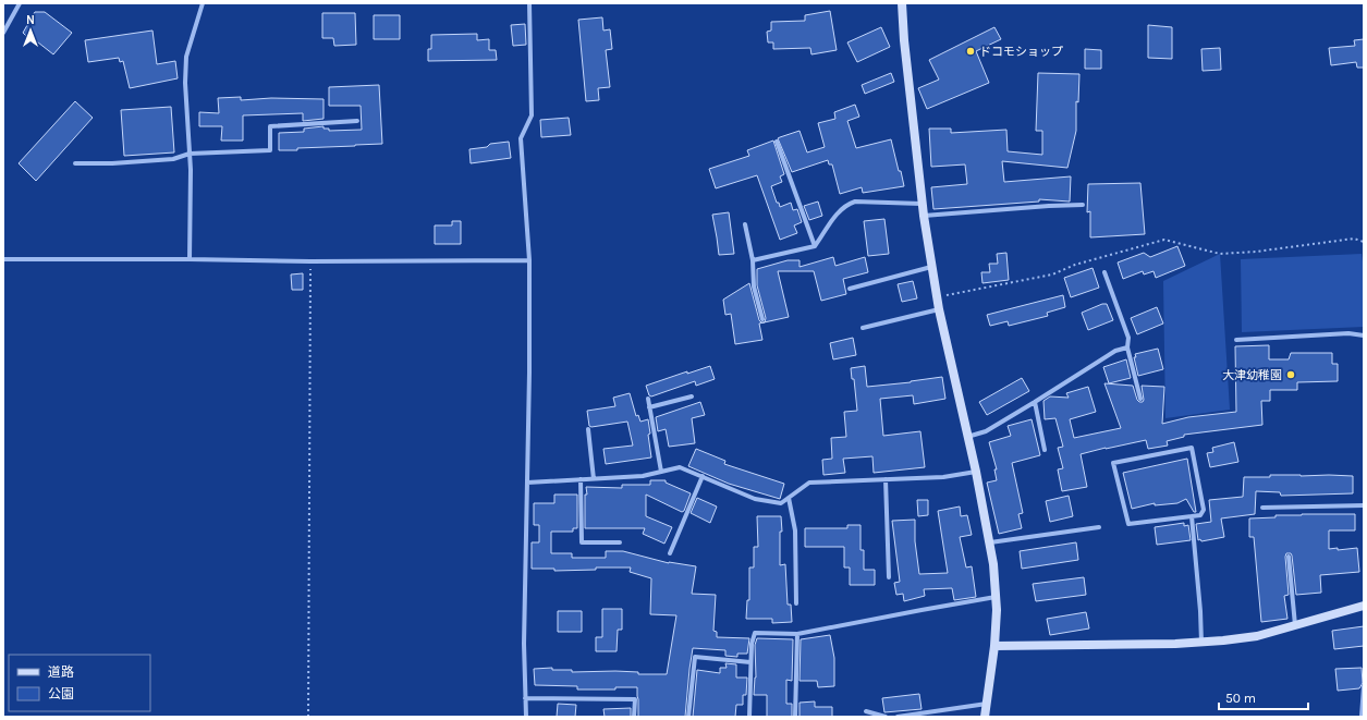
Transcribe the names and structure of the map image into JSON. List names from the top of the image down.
{
  "places": ["ドコモショップ", "大津幼稚園"],
  "legend": ["道路", "公園"],
  "scale_bar": "50 m",
  "north": "top"
}
